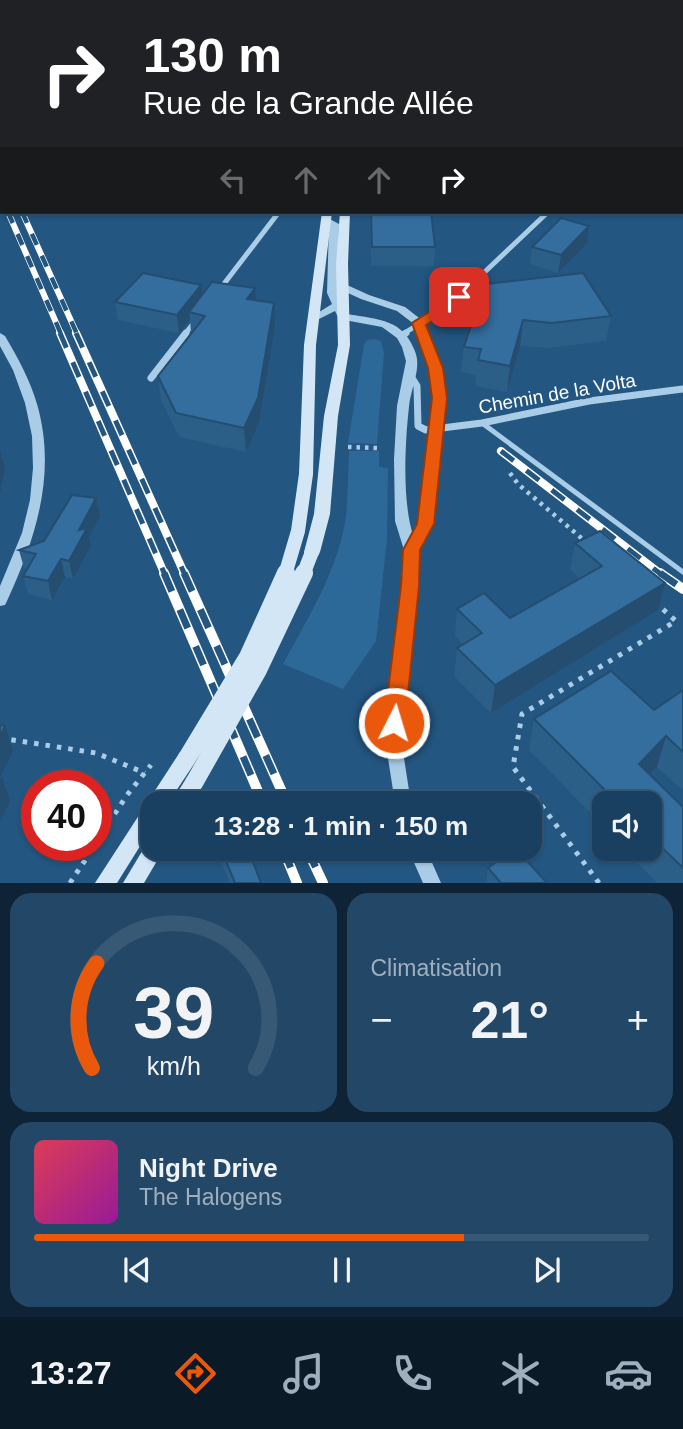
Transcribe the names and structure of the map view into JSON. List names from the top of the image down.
{
  "streets": {
    "street": ["Chemin de la Volta"]
  },
  "page": {
    "turn": ["130 m", "Rue de la Grande Allée"],
    "limit": "40",
    "trip": "13:28 · 1 min · 150 m",
    "tile": "Climatisation",
    "heat": ["−", "21°", "+"],
    "song": ["Night Drive", "The Halogens"],
    "tabs": "13:27",
    "gauge": ["39", "km/h"]
  }
}
